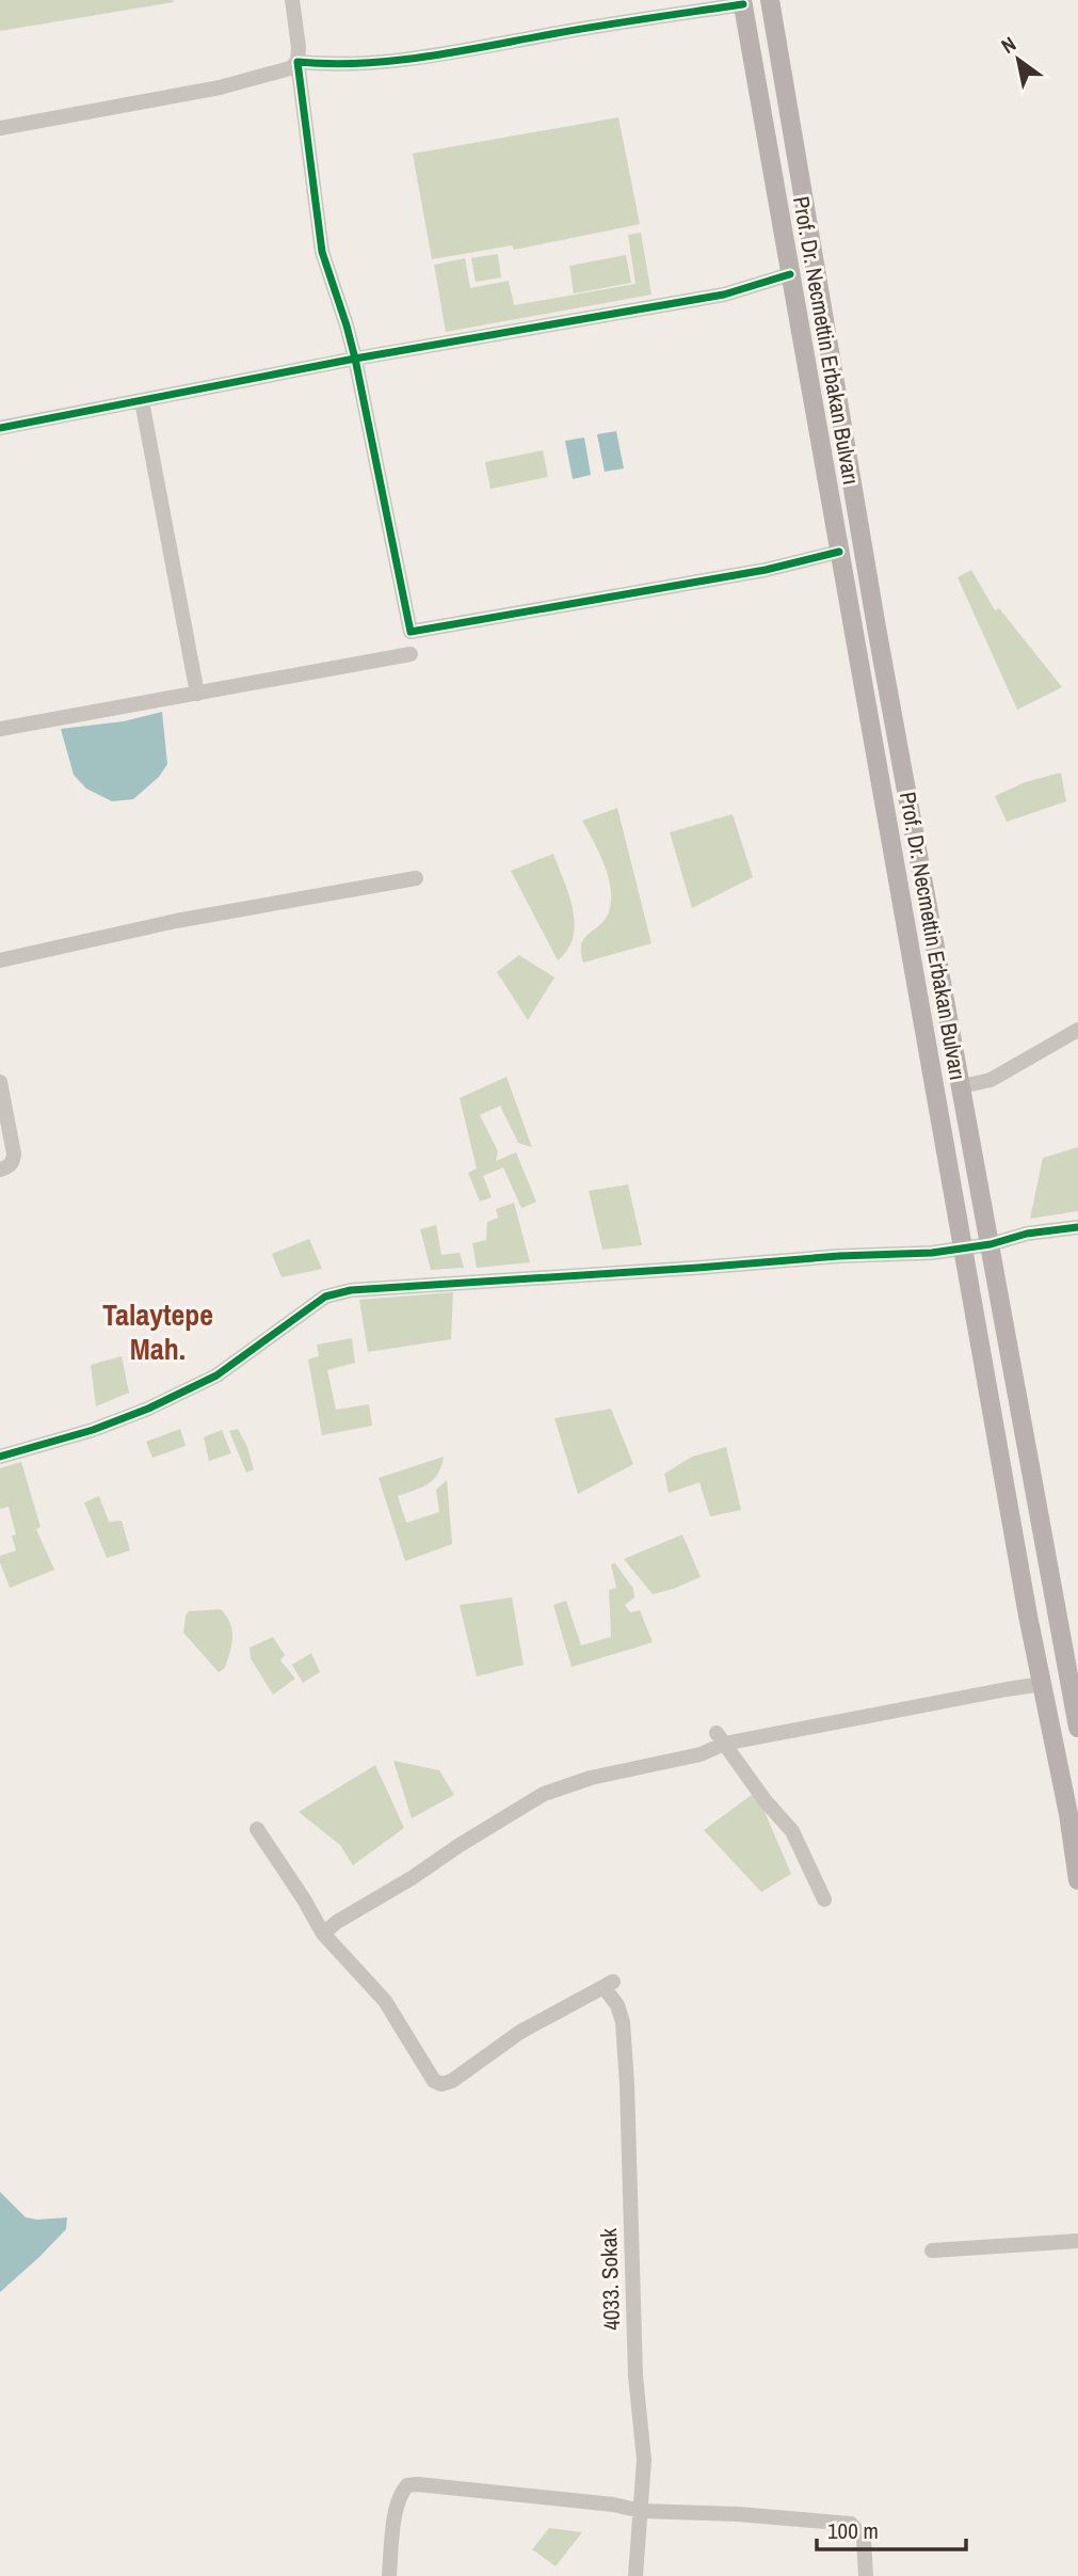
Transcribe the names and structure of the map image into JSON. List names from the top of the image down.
{
  "streets": {
    "main road": ["Prof. Dr. Necmettin Erbakan Bulvarı"],
    "street": ["4033. Sokak"]
  },
  "districts": ["Talaytepe Mah."],
  "scale_bar": "100 m",
  "north": "top left"
}
